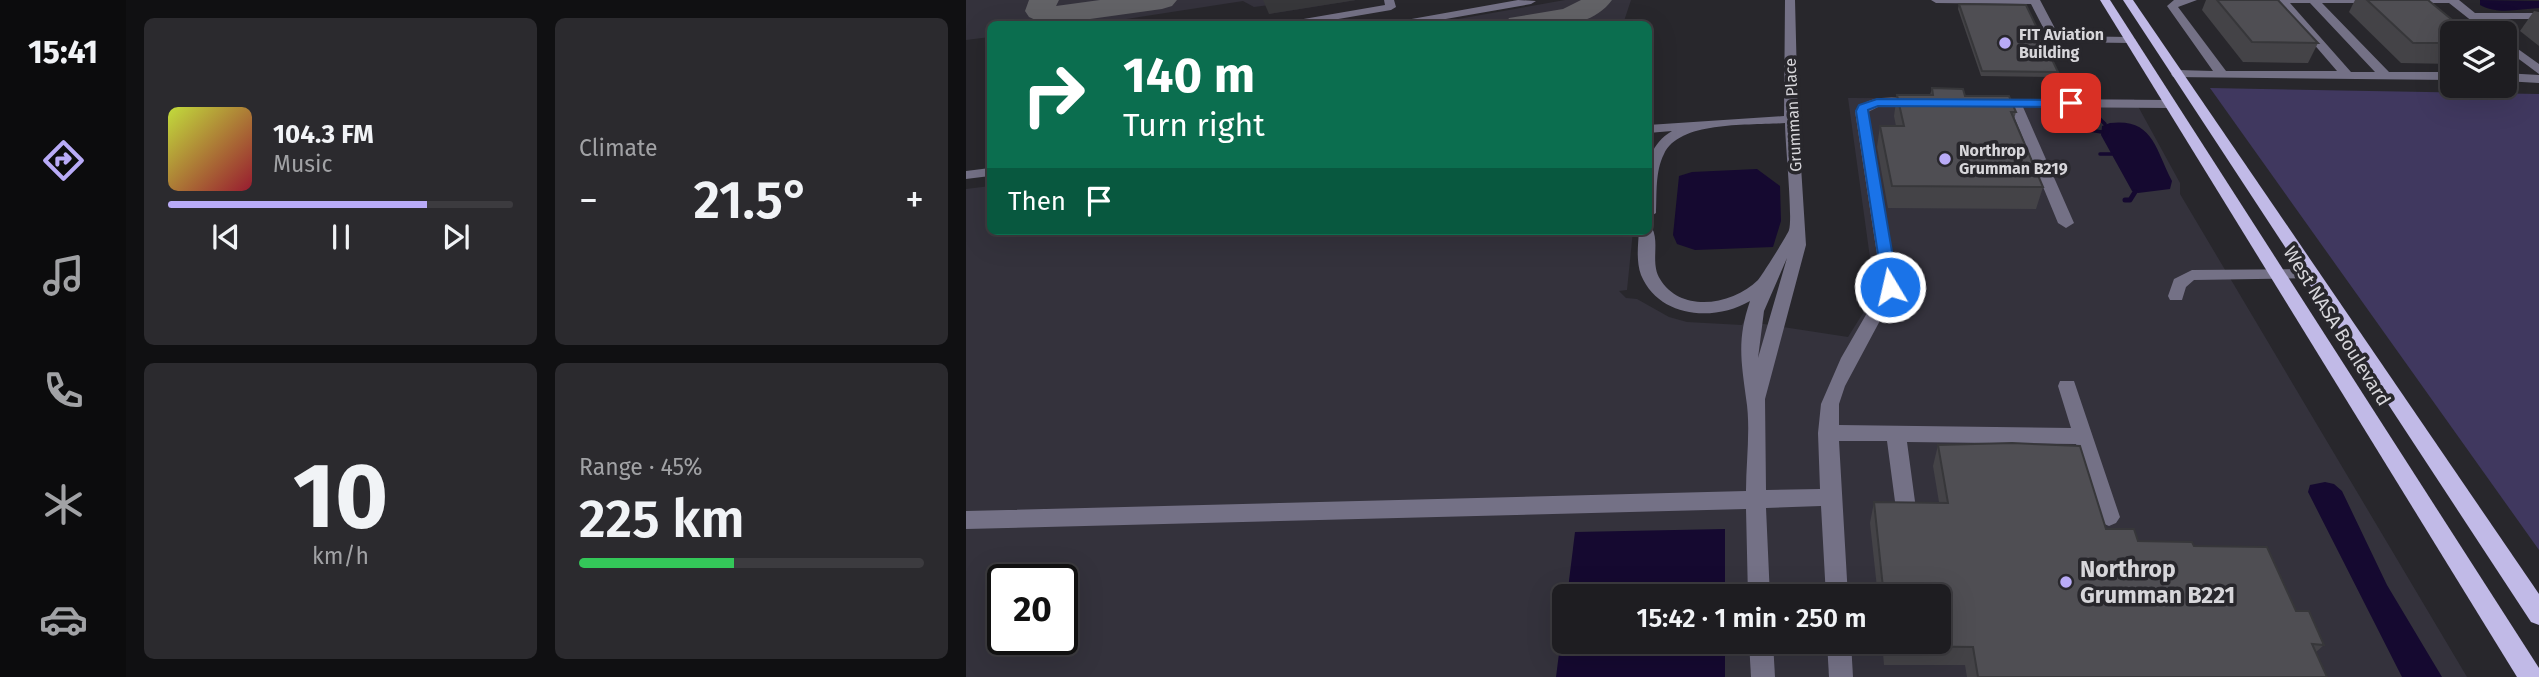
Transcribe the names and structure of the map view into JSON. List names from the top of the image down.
{
  "streets": {
    "main road": ["West NASA Boulevard"],
    "street": ["Grumman Place"]
  },
  "places": ["FIT Aviation Building", "Northrop Grumman B219", "Northrop Grumman B221"],
  "page": {
    "tabs": "15:41",
    "tile": [
      "Climate",
      ["10", "km/h"],
      ["Range · 45%", "225 km"]
    ],
    "turn": ["140 m", "Turn right"],
    "song": ["104.3 FM", "Music"],
    "then": "Then",
    "heat": ["−", "21.5°", "+"],
    "limit": "20",
    "trip": "15:42 · 1 min · 250 m"
  }
}
